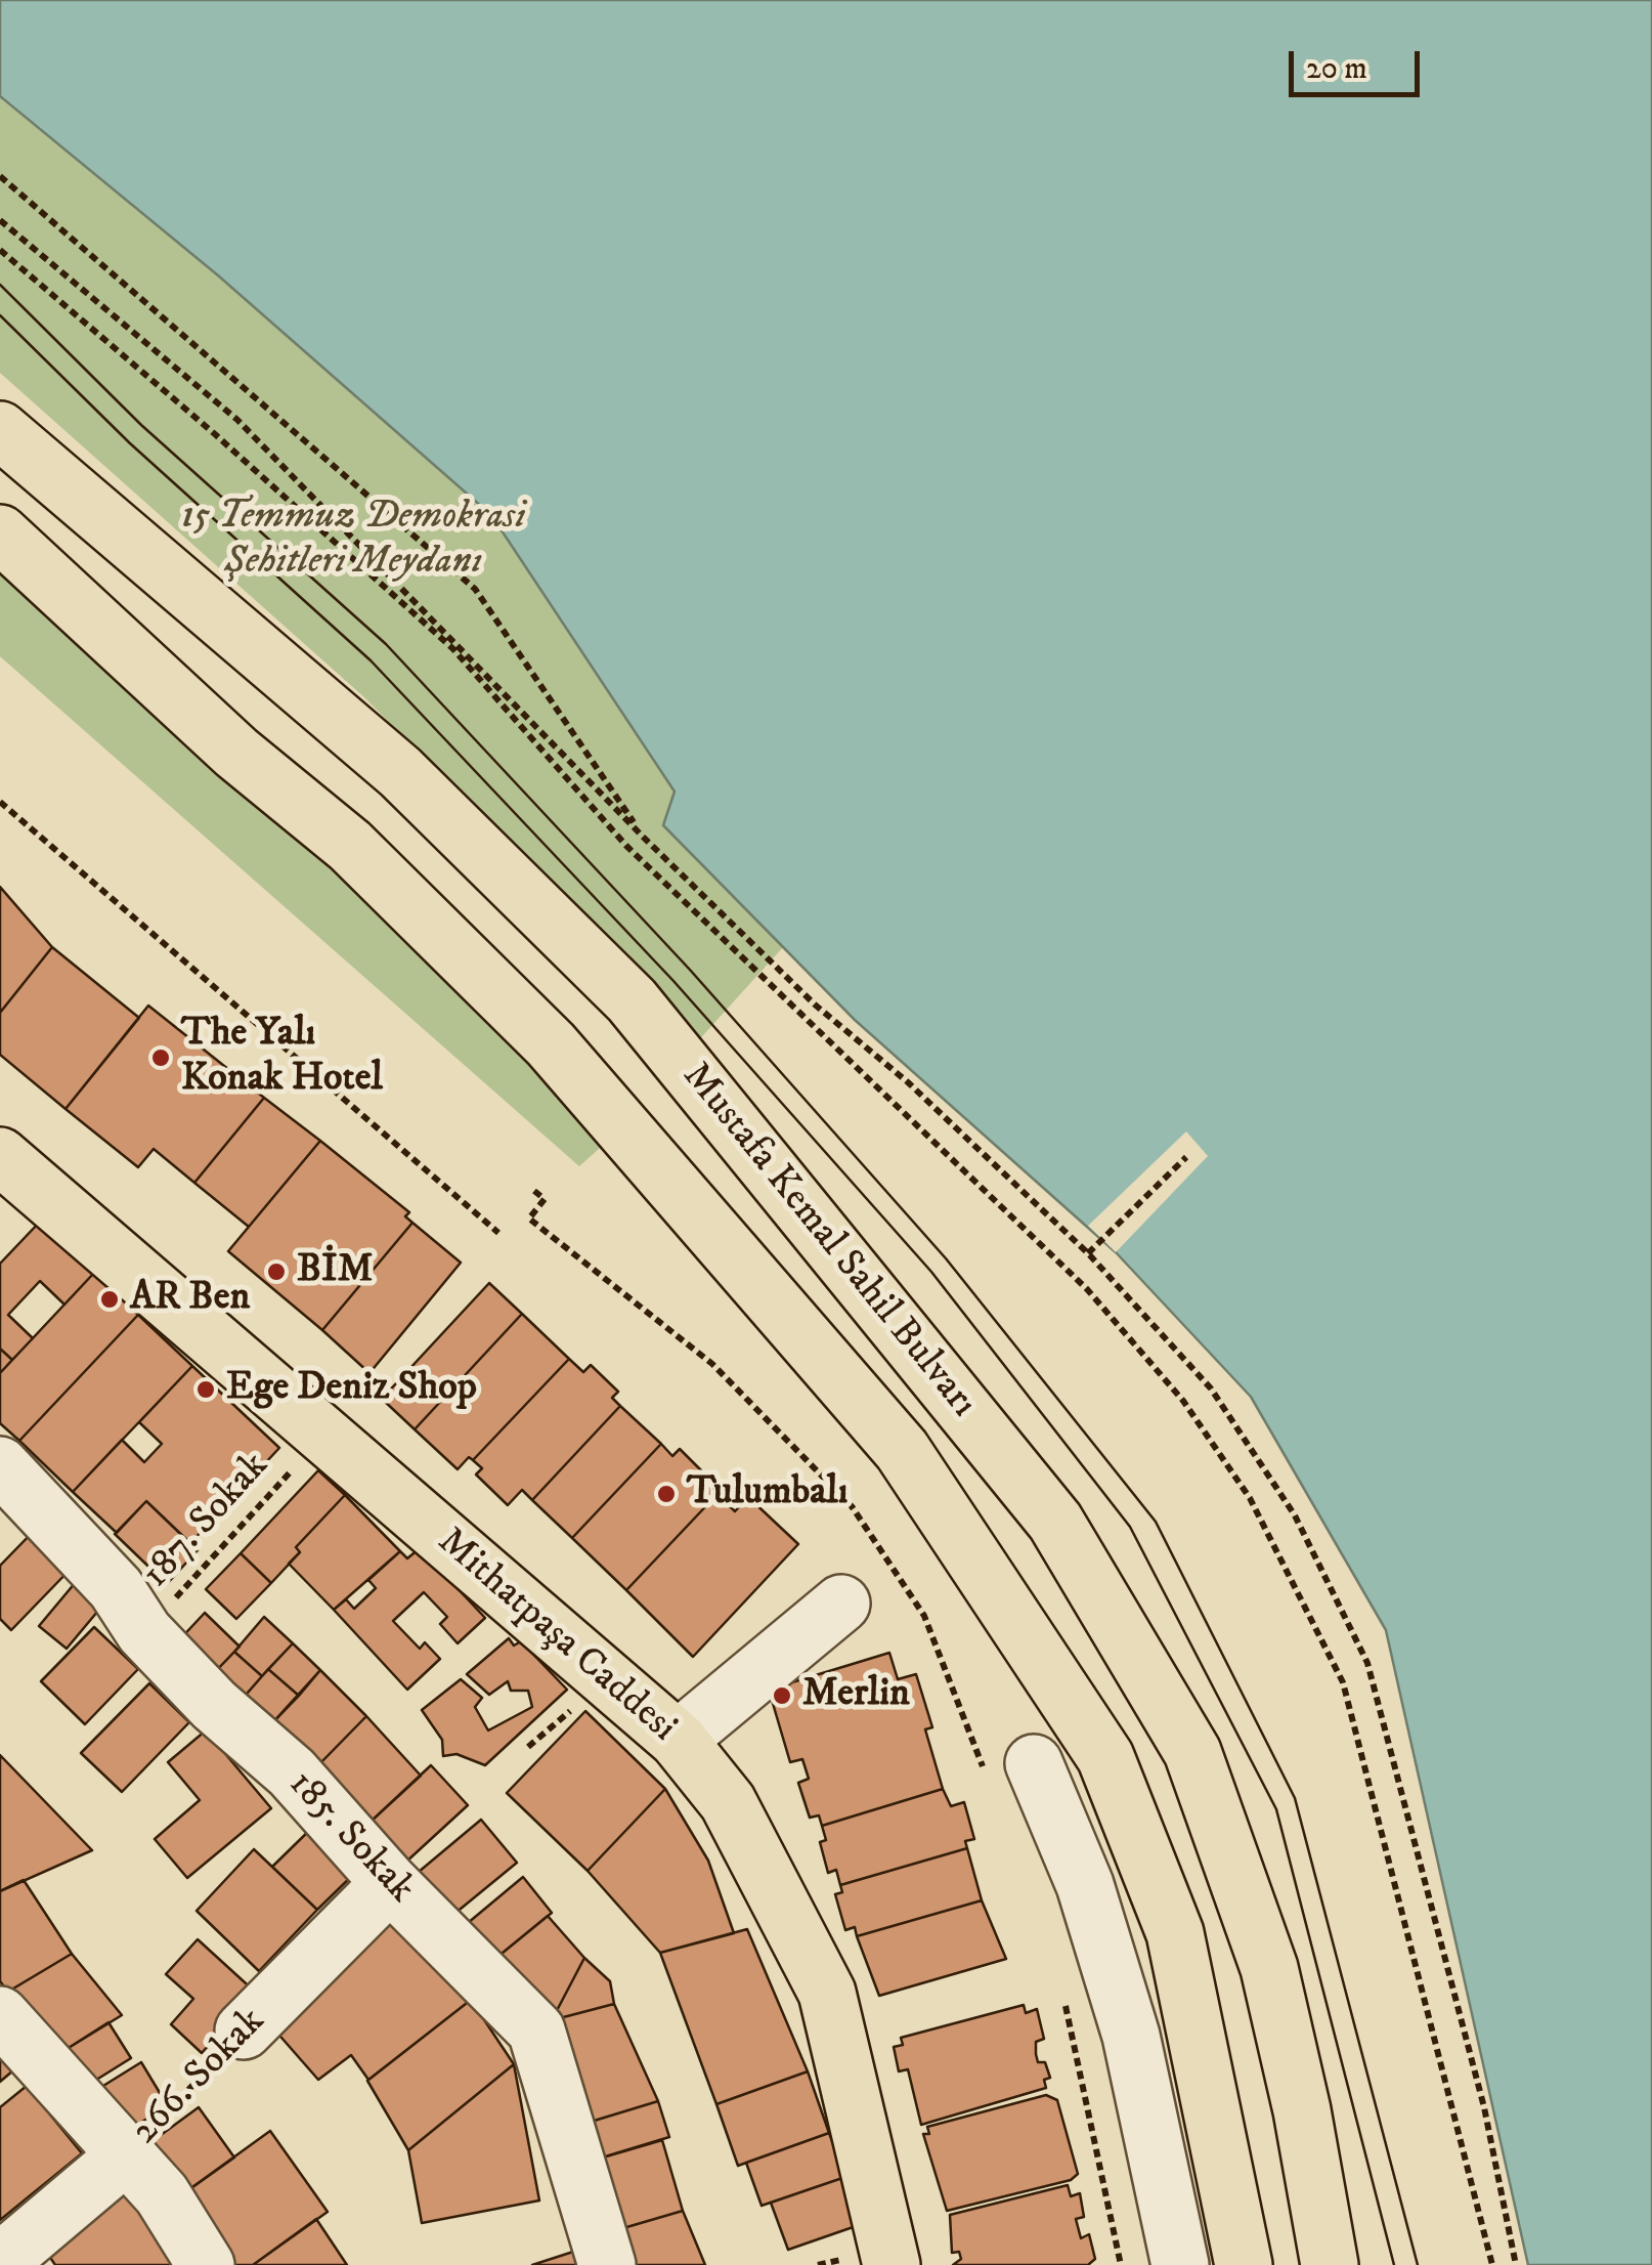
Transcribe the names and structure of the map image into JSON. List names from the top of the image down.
{
  "streets": {
    "main road": ["Mustafa Kemal Sahil Bulvarı", "Mithatpaşa Caddesi"],
    "street": ["185. Sokak", "266. Sokak"],
    "path": ["187. Sokak"]
  },
  "crossings": [
    ["187. Sokak", "185. Sokak"],
    ["185. Sokak", "266. Sokak"]
  ],
  "parks": ["15 Temmuz Demokrasi Şehitleri Meydanı"],
  "places": [
    "The Yalı Konak Hotel",
    "BİM",
    "AR Ben",
    "Ege Deniz Shop",
    "Tulumbalı",
    "Merlin"
  ],
  "scale_bar": "20 m"
}
